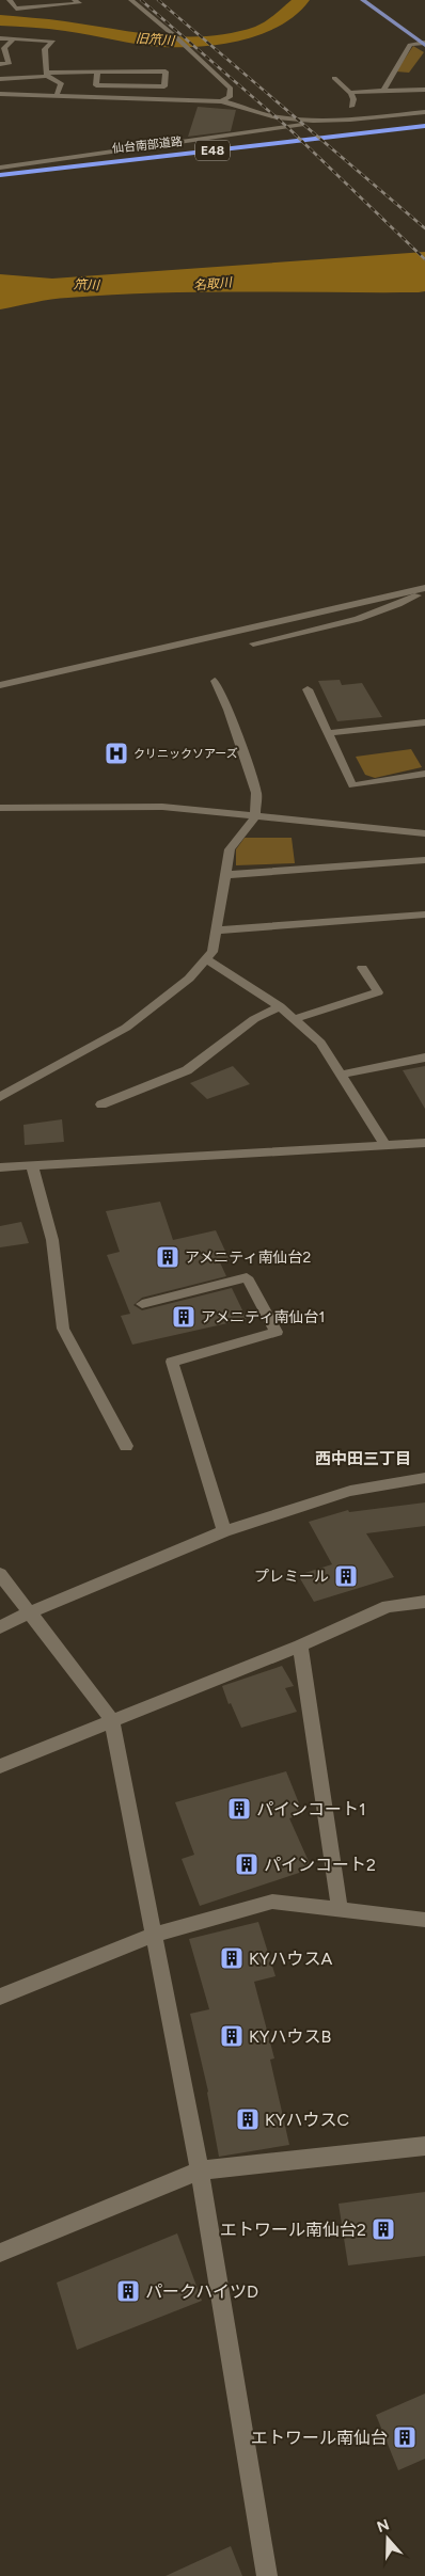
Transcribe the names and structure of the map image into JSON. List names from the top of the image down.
{
  "streets": {
    "highway": ["仙台南部道路", "E48"]
  },
  "districts": ["西中田三丁目"],
  "water": ["旧笊川", "名取川", "笊川"],
  "places": {
    "hospital": ["クリニックソアーズ"],
    "building": [
      "アメニティ南仙台2",
      "アメニティ南仙台1",
      "プレミール",
      "パインコート1",
      "パインコート2",
      "KYハウスA",
      "KYハウスB",
      "KYハウスC",
      "エトワール南仙台2",
      "パークハイツD",
      "エトワール南仙台"
    ]
  },
  "north": "top"
}
